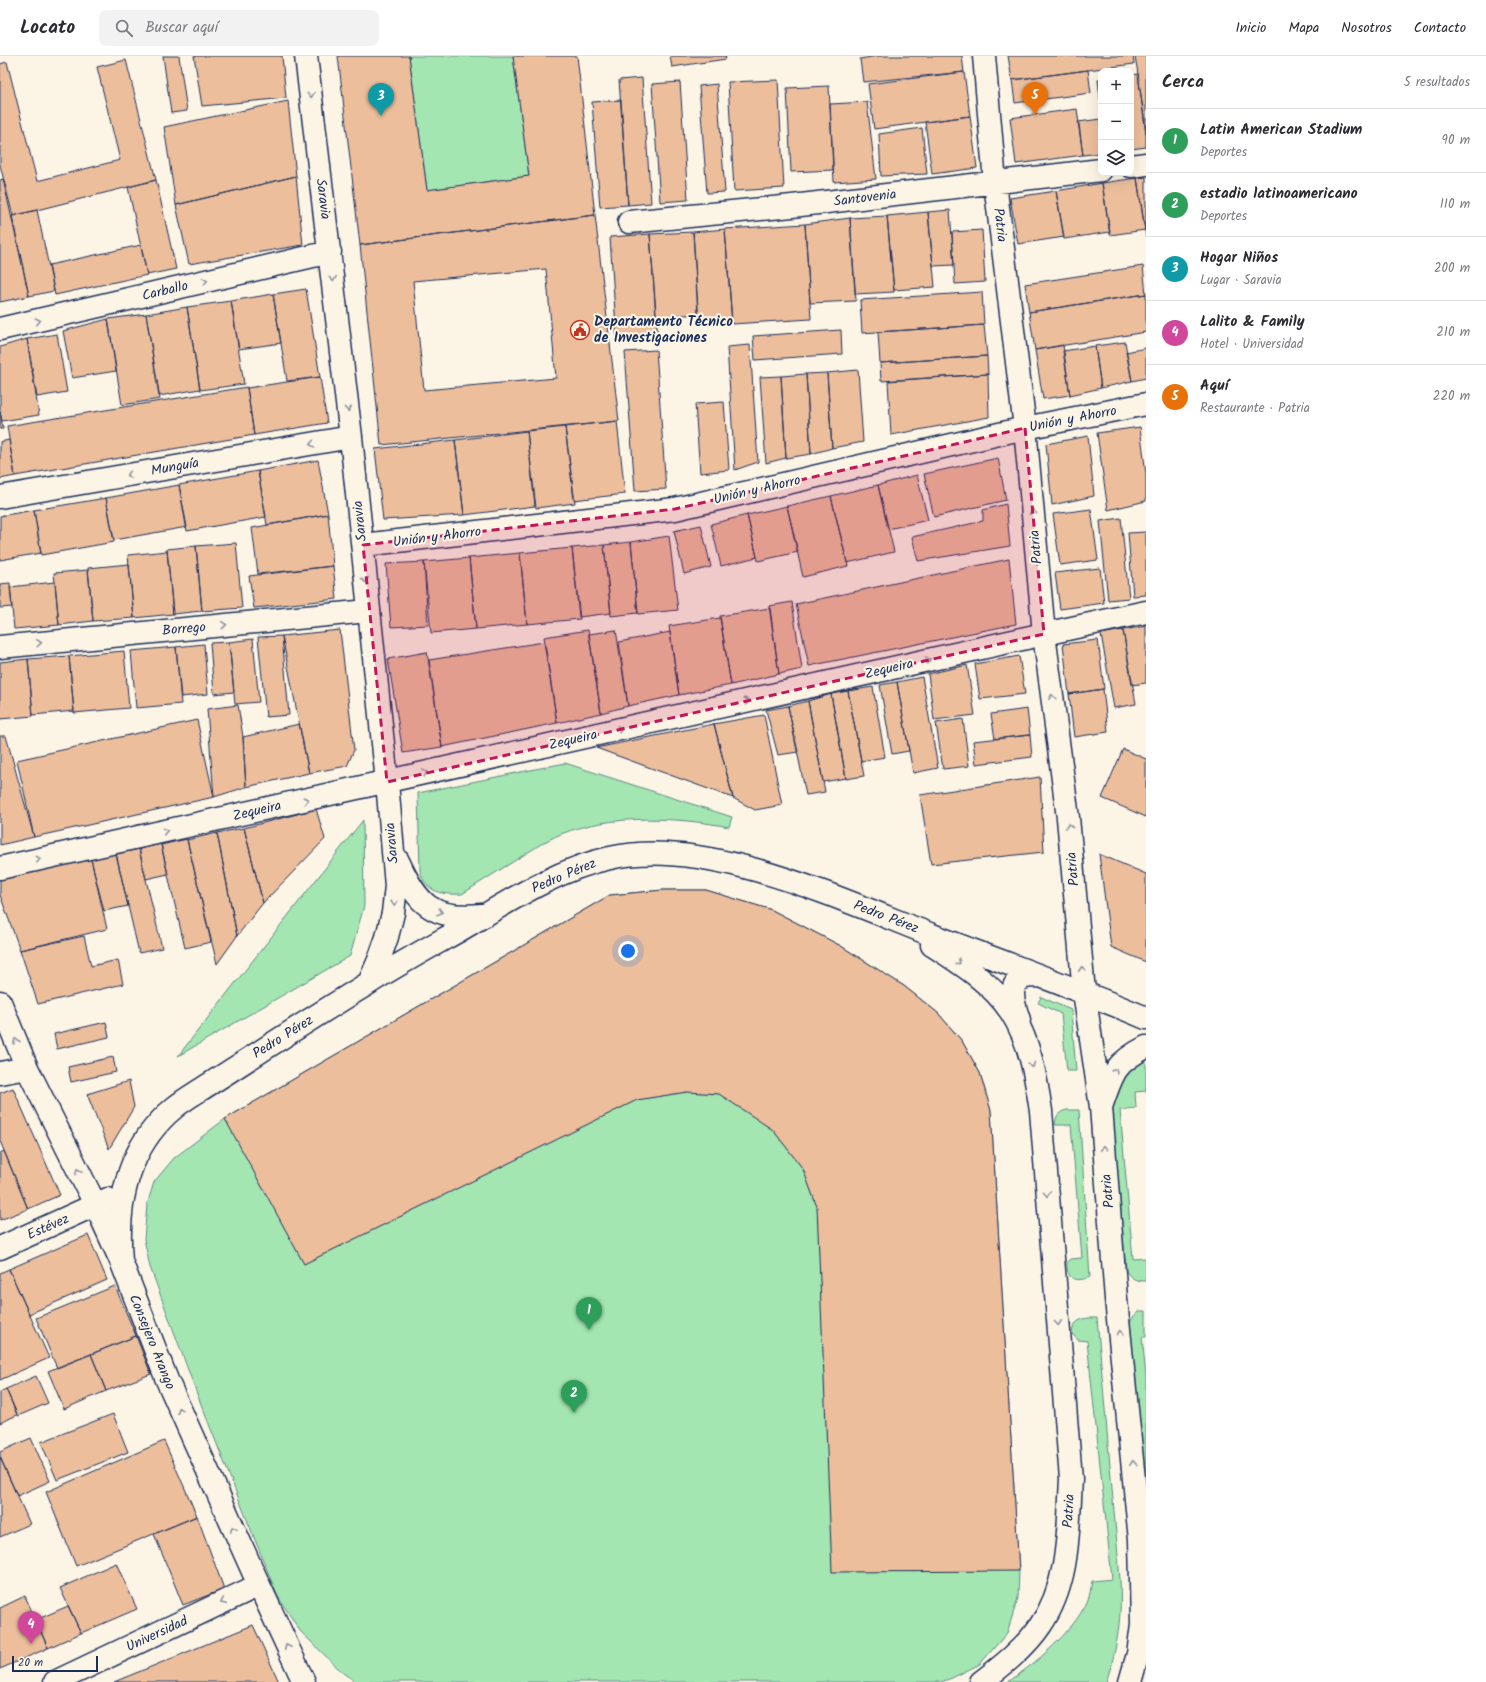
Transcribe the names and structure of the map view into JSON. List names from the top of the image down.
{
  "streets": {
    "street": [
      "Santovenia",
      "Saravia",
      "Patria",
      "Carballo",
      "Unión y Ahorro",
      "Munguía",
      "Borrego",
      "Zequeira",
      "Pedro Pérez",
      "Estévez",
      "Consejero Arango",
      "Universidad"
    ]
  },
  "crossings": [
    ["Santovenia", "Patria"],
    ["Saravia", "Carballo"],
    ["Saravia", "Unión y Ahorro"],
    ["Saravia", "Munguía"],
    ["Saravia", "Borrego"],
    ["Saravia", "Zequeira"],
    ["Saravia", "Pedro Pérez"],
    ["Patria", "Unión y Ahorro"],
    ["Patria", "Zequeira"],
    ["Patria", "Pedro Pérez"],
    ["Pedro Pérez", "Estévez"],
    ["Pedro Pérez", "Consejero Arango"],
    ["Estévez", "Consejero Arango"],
    ["Consejero Arango", "Universidad"]
  ],
  "one_way": [
    "Saravia",
    "Carballo",
    "Munguía",
    "Borrego",
    "Zequeira",
    "Consejero Arango",
    "Universidad"
  ],
  "places": {
    "public building": ["Departamento Técnico de Investigaciones"]
  },
  "scale_bar": "20 m",
  "page": {
    "header": "Locato",
    "search": "Buscar aquí",
    "nav": [
      "Inicio",
      "Mapa",
      "Nosotros",
      "Contacto"
    ],
    "heading": ["Cerca", "5 resultados"],
    "map_buttons": ["+", "−"],
    "pins": [
      "5",
      "3",
      "1",
      "2",
      "4"
    ],
    "list": [
      {
        "mark": "1",
        "name": "Latin American Stadium",
        "note": "Deportes",
        "value": "90 m"
      },
      {
        "mark": "2",
        "name": "estadio latinoamericano",
        "note": "Deportes",
        "value": "110 m"
      },
      {
        "mark": "3",
        "name": "Hogar Niños",
        "note": "Lugar · Saravia",
        "value": "200 m"
      },
      {
        "mark": "4",
        "name": "Lalito & Family",
        "note": "Hotel · Universidad",
        "value": "210 m"
      },
      {
        "mark": "5",
        "name": "Aquí",
        "note": "Restaurante · Patria",
        "value": "220 m"
      }
    ],
    "scale": "20 m"
  }
}
